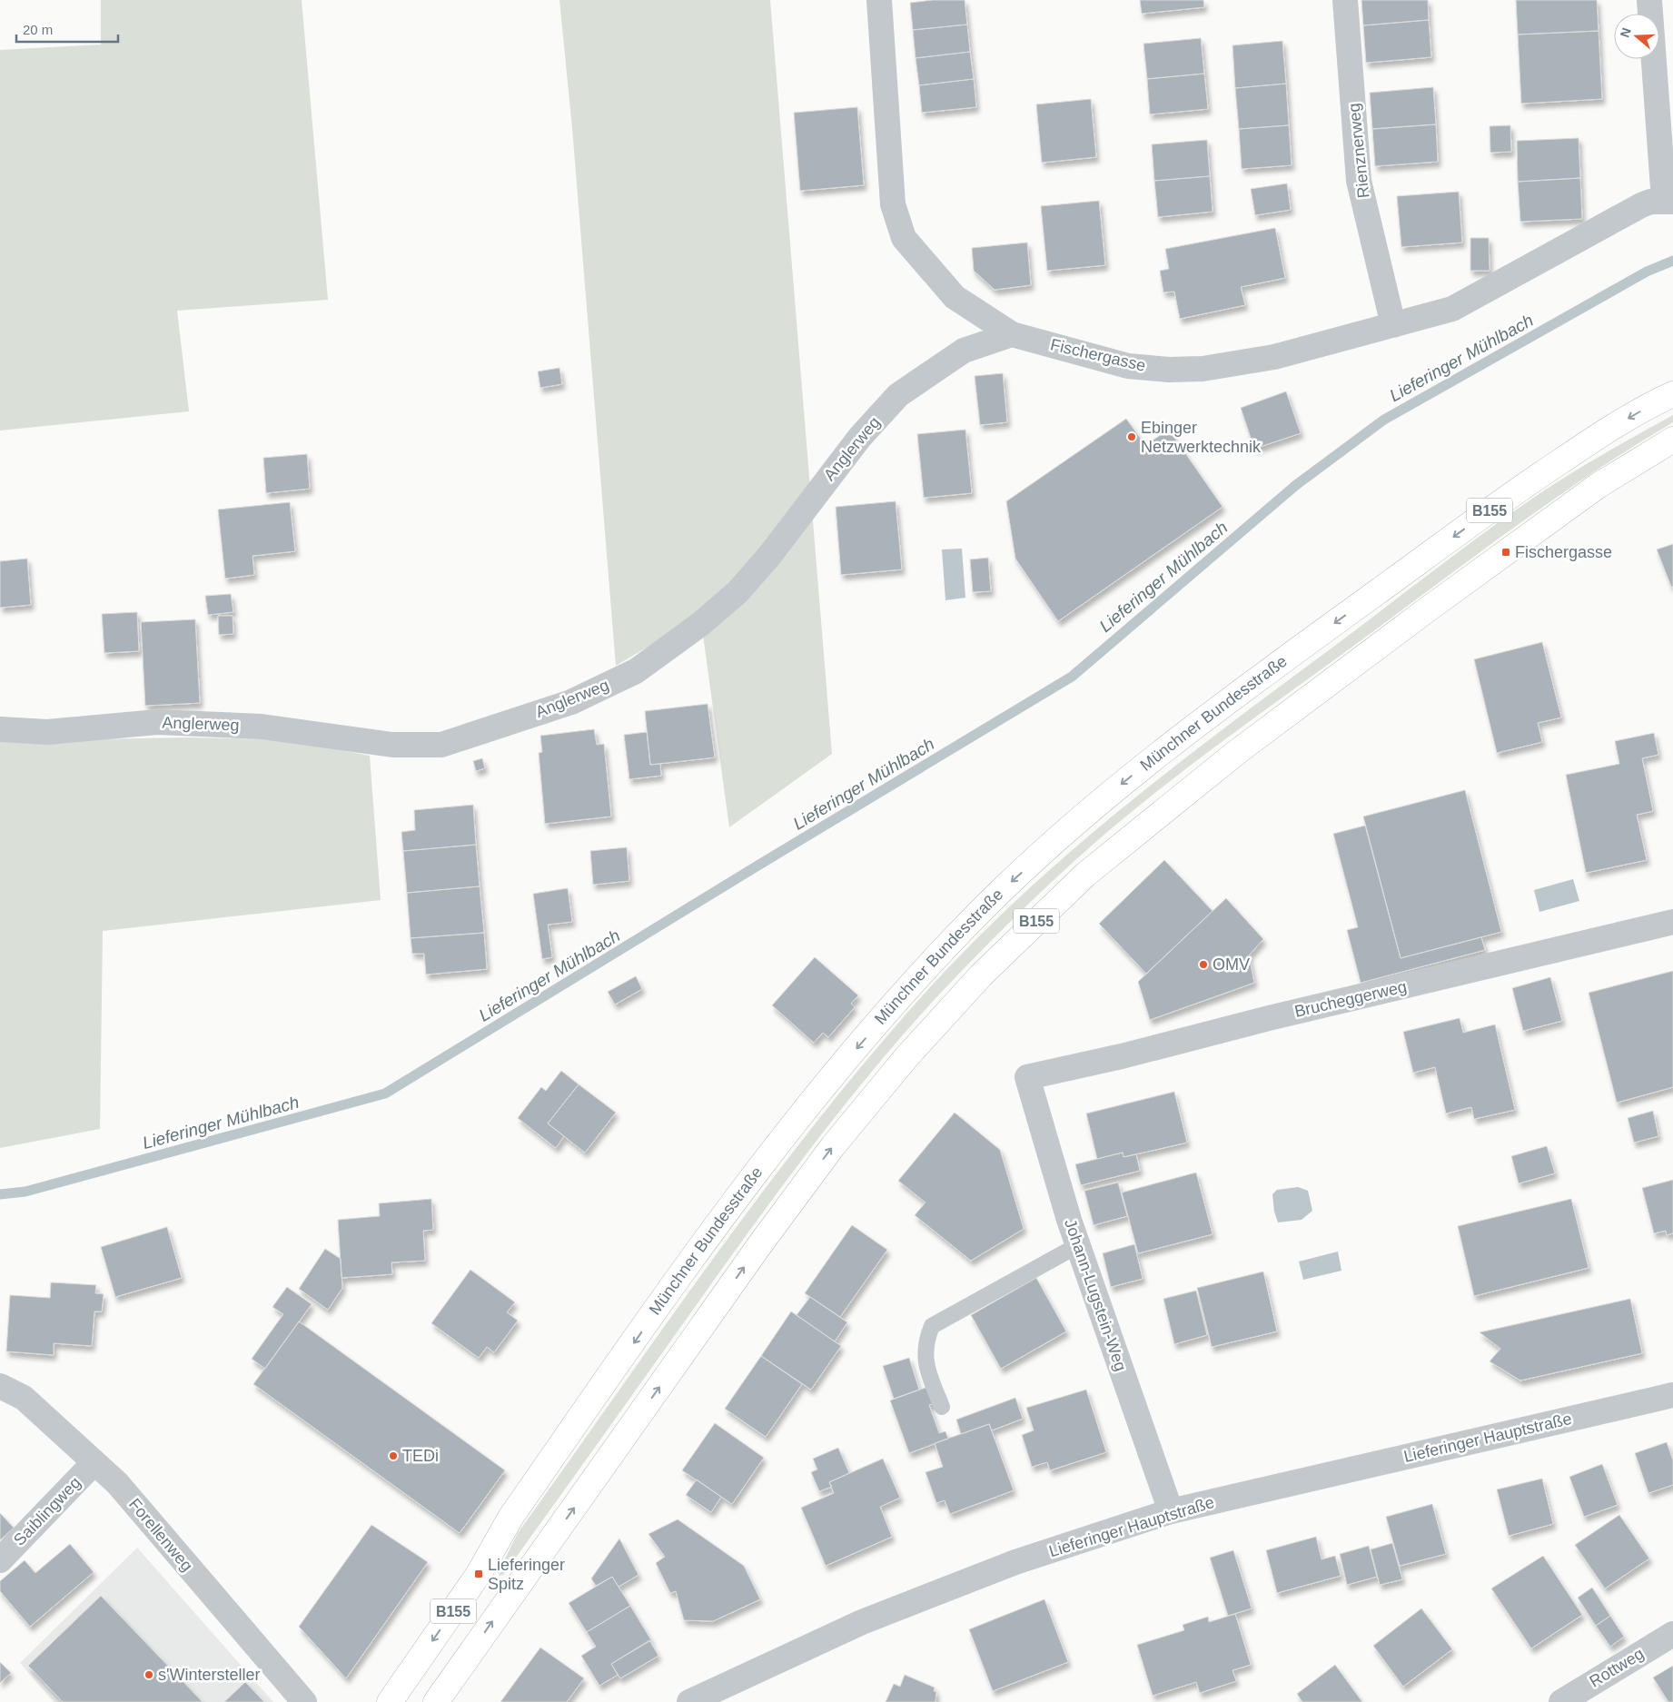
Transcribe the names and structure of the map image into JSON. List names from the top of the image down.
{
  "streets": {
    "main road": ["B155", "Münchner Bundesstraße"],
    "street": [
      "Rienznerweg",
      "Fischergasse",
      "Anglerweg",
      "Brucheggerweg",
      "Johann-Lugstein-Weg",
      "Lieferinger Hauptstraße",
      "Saiblingweg",
      "Forellenweg",
      "Rottweg"
    ]
  },
  "crossings": [
    ["Rienznerweg", "Fischergasse"],
    ["Fischergasse", "Anglerweg"],
    ["Brucheggerweg", "Johann-Lugstein-Weg"],
    ["Johann-Lugstein-Weg", "Lieferinger Hauptstraße"],
    ["Saiblingweg", "Forellenweg"]
  ],
  "water": ["Lieferinger Mühlbach"],
  "places": {
    "other": [
      "Ebinger Netzwerktechnik",
      "OMV",
      "TEDi",
      "s'Wintersteller"
    ],
    "transit": ["Fischergasse", "Lieferinger Spitz"]
  },
  "scale_bar": "20 m",
  "north": "left"
}
